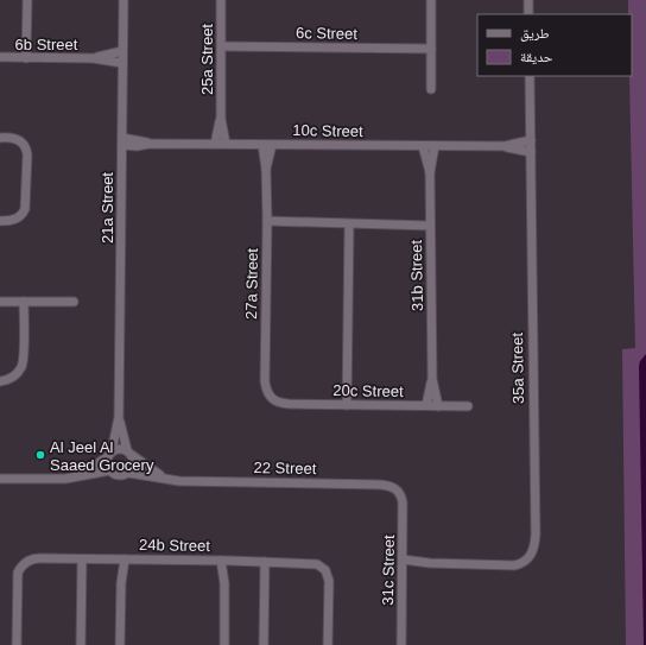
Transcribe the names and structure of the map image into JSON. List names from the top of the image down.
{
  "streets": {
    "street": [
      "6c Street",
      "6b Street",
      "25a Street",
      "10c Street",
      "21a Street",
      "31b Street",
      "27a Street",
      "35a Street",
      "20c Street",
      "22 Street",
      "24b Street",
      "31c Street"
    ]
  },
  "crossings": [
    ["6c Street", "25a Street"],
    ["6b Street", "21a Street"],
    ["25a Street", "10c Street"],
    ["10c Street", "21a Street"],
    ["10c Street", "31b Street"],
    ["10c Street", "27a Street"],
    ["10c Street", "35a Street"],
    ["21a Street", "22 Street"],
    ["31b Street", "20c Street"],
    ["27a Street", "20c Street"],
    ["35a Street", "31c Street"],
    ["22 Street", "31c Street"]
  ],
  "places": ["Al Jeel Al Saaed Grocery"],
  "legend": ["طريق", "حديقة"]
}
